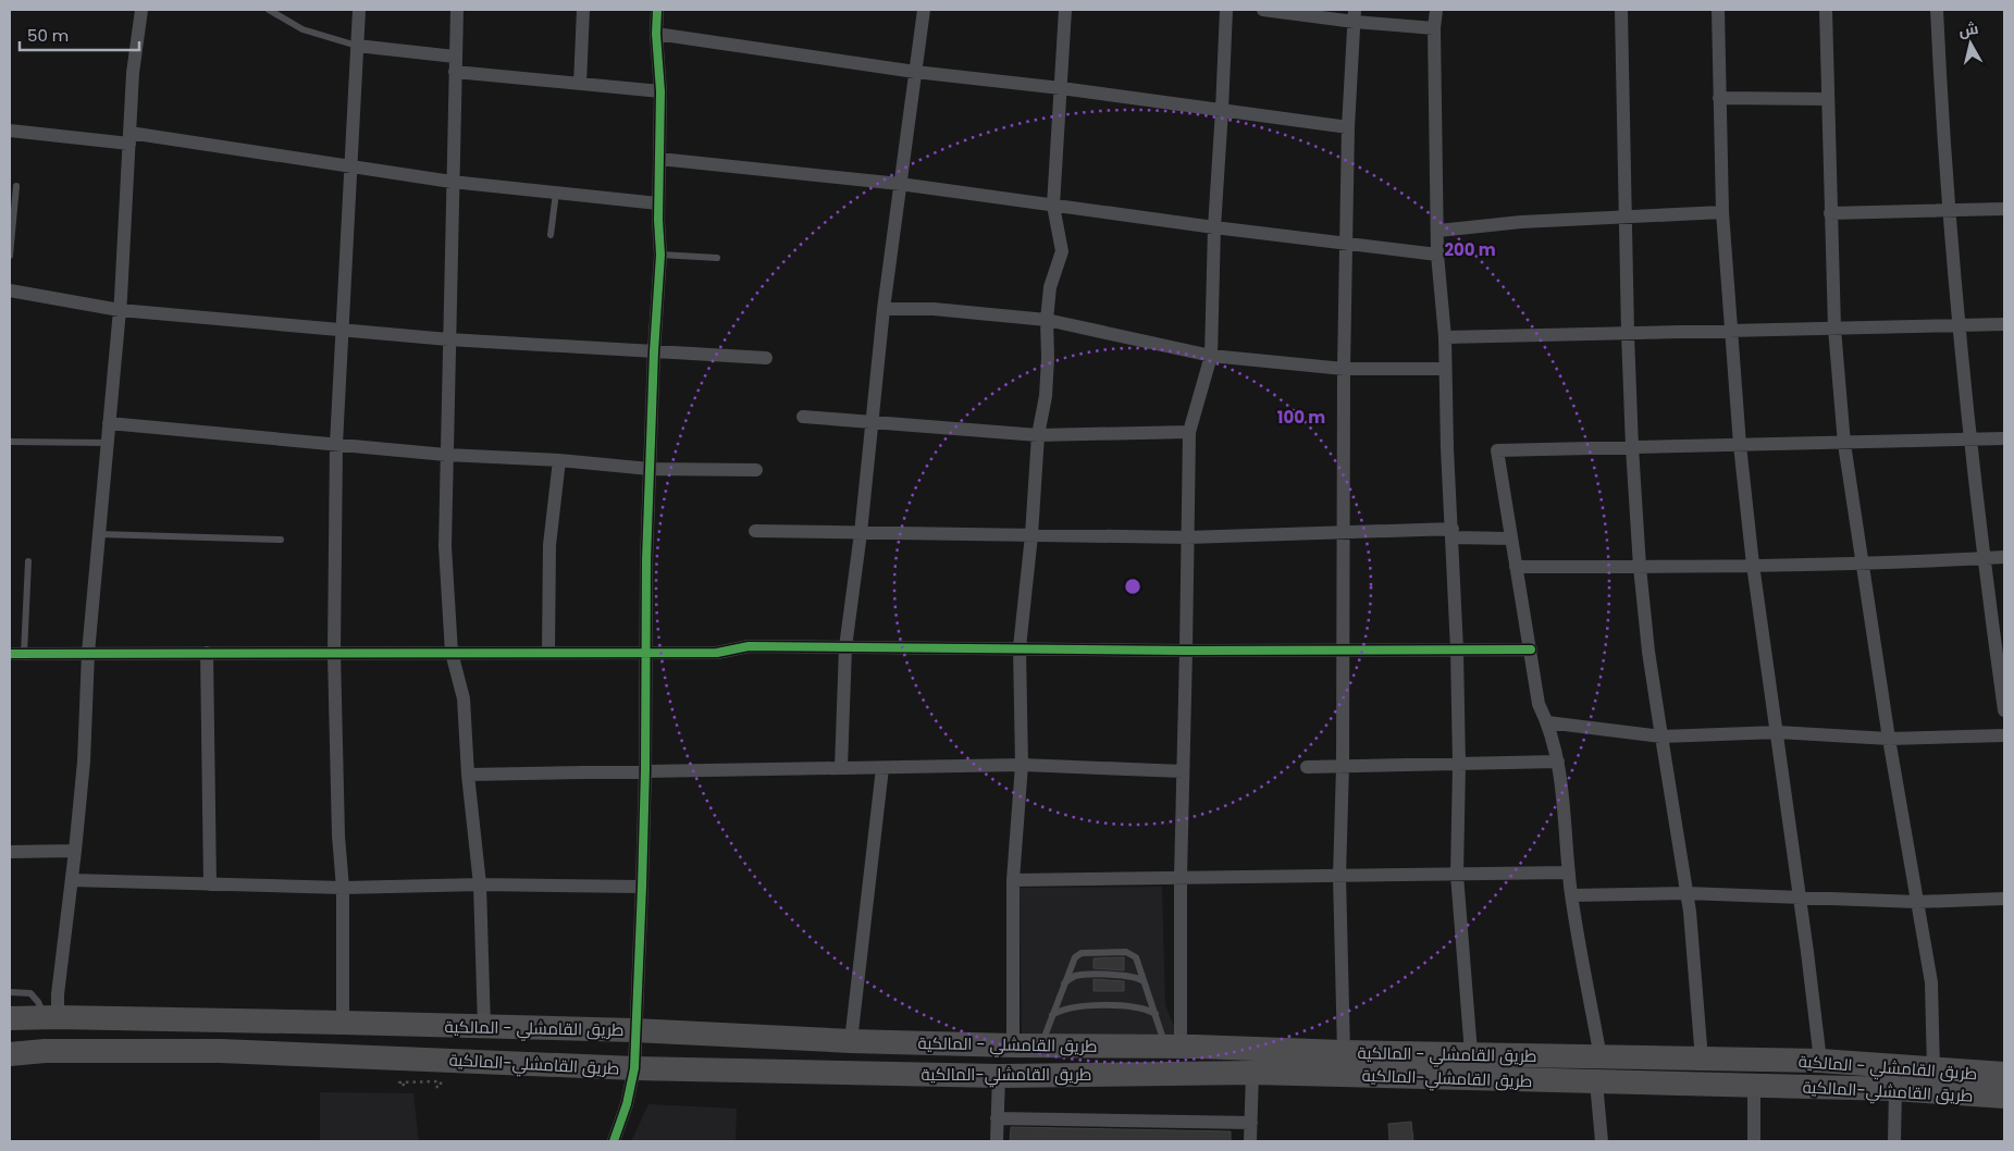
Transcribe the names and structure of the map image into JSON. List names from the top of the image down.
{
  "streets": {
    "highway": ["طريق القامشلي - المالكية", "طريق القامشلي-المالكية"]
  },
  "scale_bar": "50 m",
  "north": "top",
  "rings": ["200 m", "100 m"]
}
